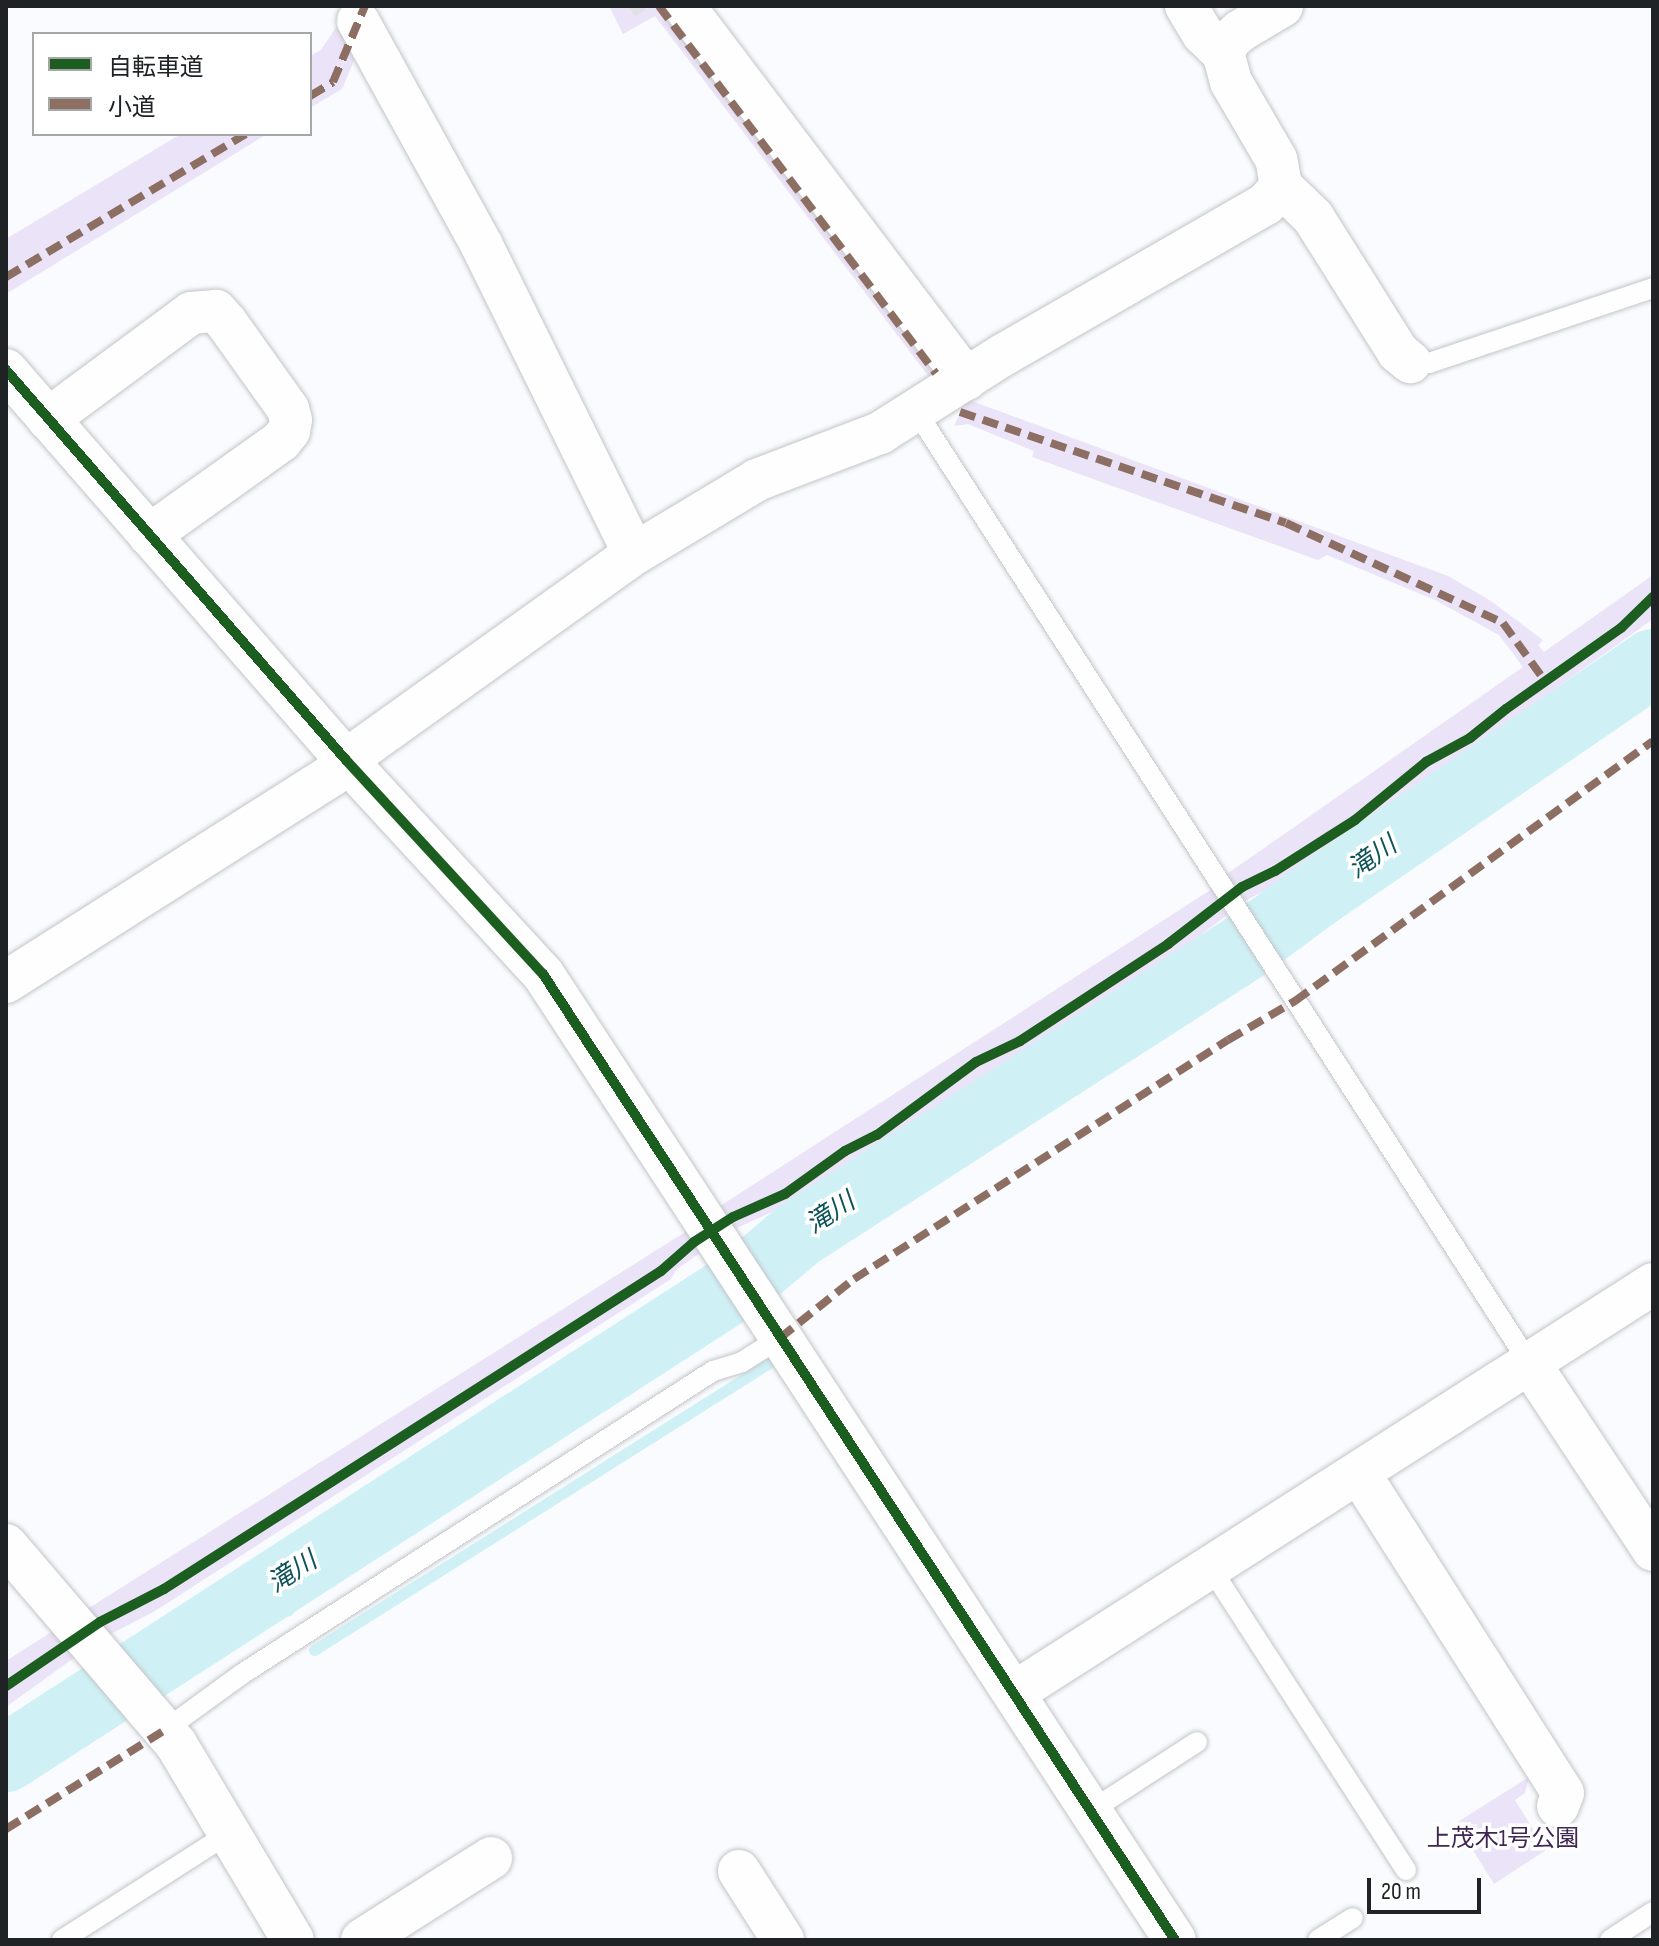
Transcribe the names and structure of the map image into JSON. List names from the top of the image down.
{
  "water": ["滝川"],
  "parks": ["上茂木1号公園"],
  "legend": ["自転車道", "小道"],
  "scale_bar": "20 m"
}
